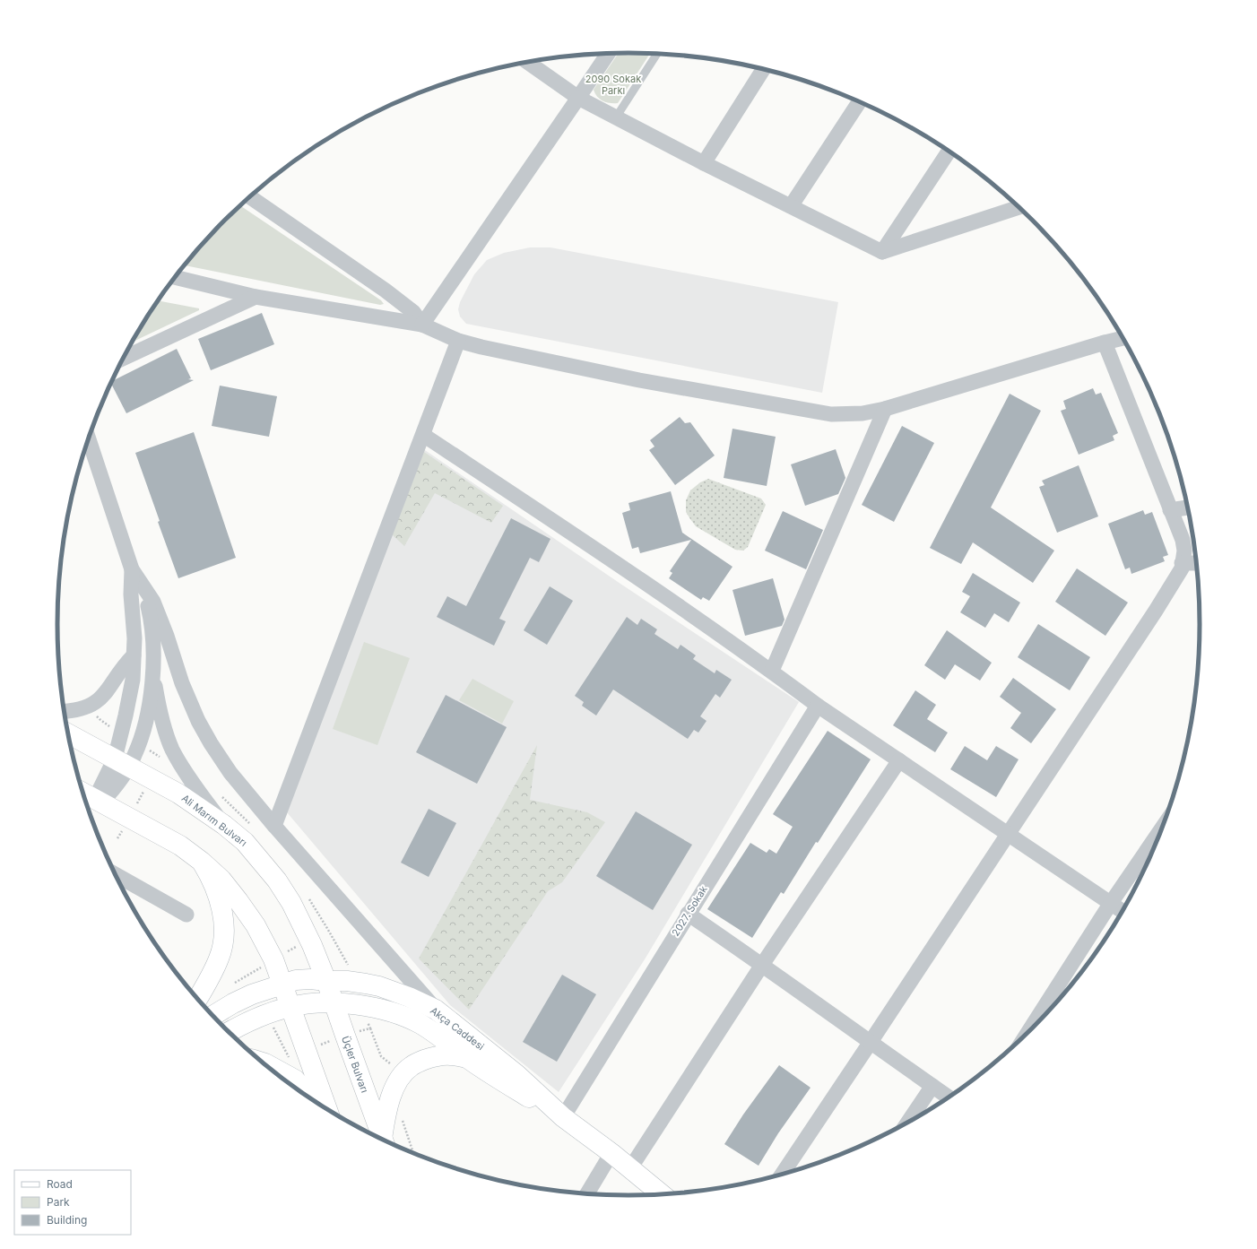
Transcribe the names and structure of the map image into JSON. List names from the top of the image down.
{
  "streets": {
    "street": [
      "Ali Marım Bulvarı",
      "2027. Sokak",
      "Akça Caddesi",
      "Üçler Bulvarı"
    ]
  },
  "crossings": [
    ["Ali Marım Bulvarı", "Akça Caddesi"],
    ["Ali Marım Bulvarı", "Üçler Bulvarı"],
    ["2027. Sokak", "Akça Caddesi"],
    ["Akça Caddesi", "Üçler Bulvarı"]
  ],
  "parks": ["2090 Sokak Parkı"],
  "legend": ["Road", "Park", "Building"]
}
